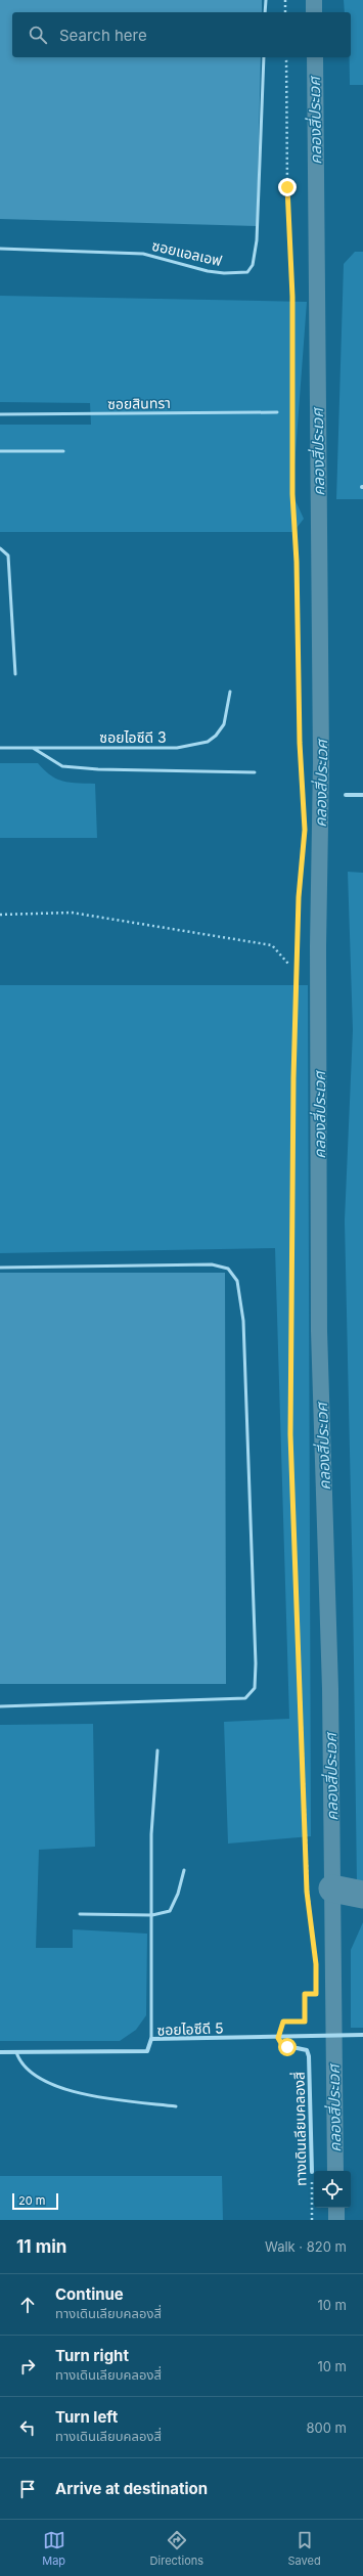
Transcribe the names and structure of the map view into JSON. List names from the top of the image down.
{
  "streets": {
    "street": ["ซอยไอซีดี 5", "ทางเดินเลียบคลองสี่"],
    "lane": ["ซอยแอลเอฟ", "ซอยสินทรา", "ซอยไอซีดี 3"]
  },
  "crossings": [
    ["ซอยไอซีดี 5", "ทางเดินเลียบคลองสี่"]
  ],
  "water": ["คลองสี่ประเวศ"],
  "scale_bar": "20 m",
  "page": {
    "search": "Search here",
    "scale": "20 m",
    "heading": ["11 min", "Walk · 820 m"],
    "list": [
      ["Continue", "ทางเดินเลียบคลองสี่", "10 m"],
      ["Turn right", "ทางเดินเลียบคลองสี่", "10 m"],
      ["Turn left", "ทางเดินเลียบคลองสี่", "800 m"],
      "Arrive at destination"
    ],
    "nav": ["Map", "Directions", "Saved"]
  }
}
